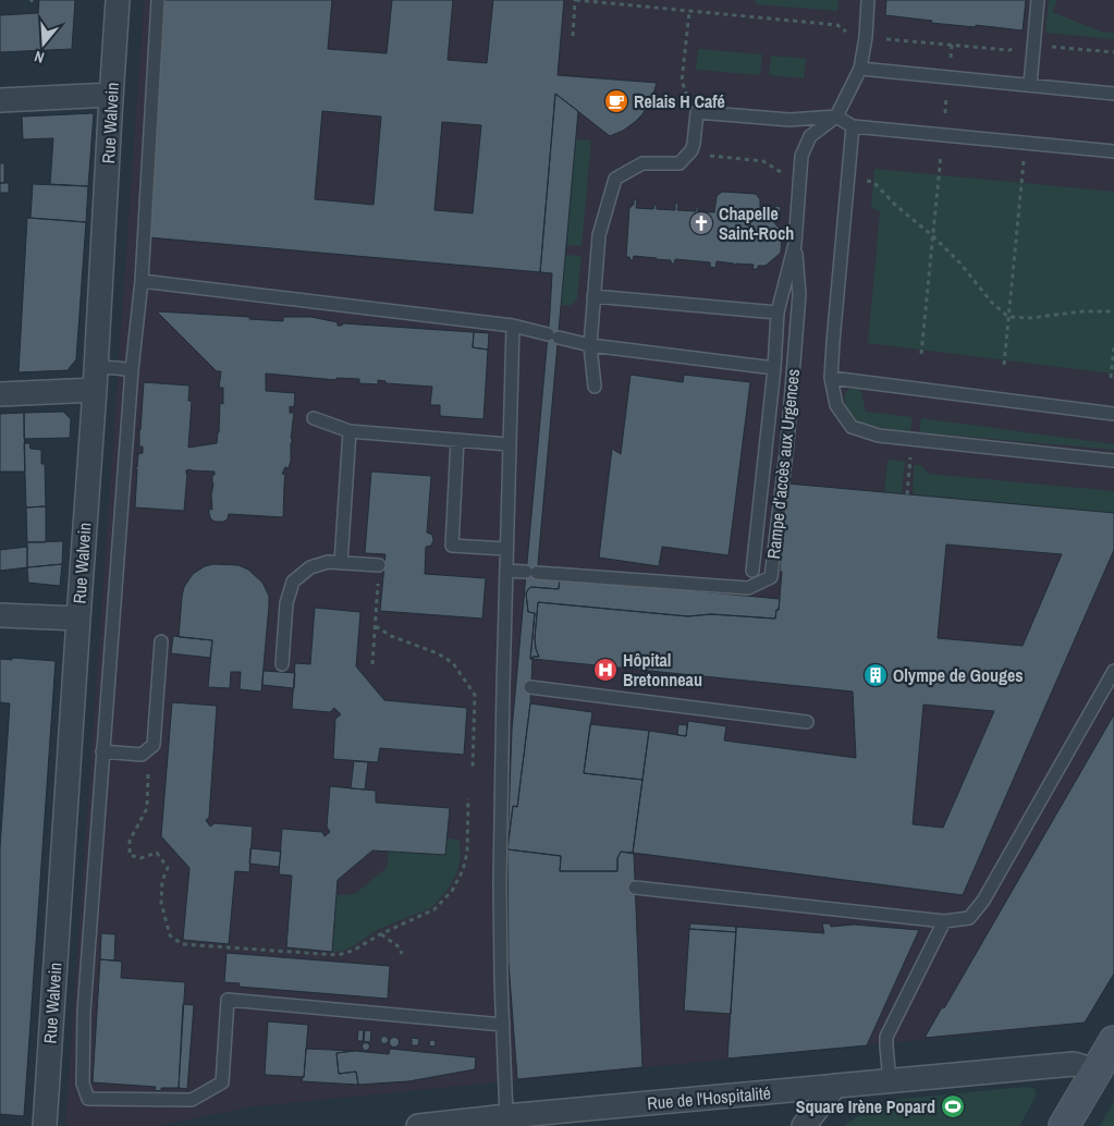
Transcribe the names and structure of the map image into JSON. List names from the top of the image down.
{
  "streets": {
    "street": ["Rue Walvein", "Rue de l'Hospitalité"],
    "lane": ["Rampe d’accès aux Urgences"]
  },
  "places": {
    "cafe": ["Relais H Café"],
    "church": ["Chapelle Saint-Roch"],
    "hospital": ["Hôpital Bretonneau"],
    "building": ["Olympe de Gouges"],
    "sports": ["Square Irène Popard"]
  },
  "north": "bottom"
}
